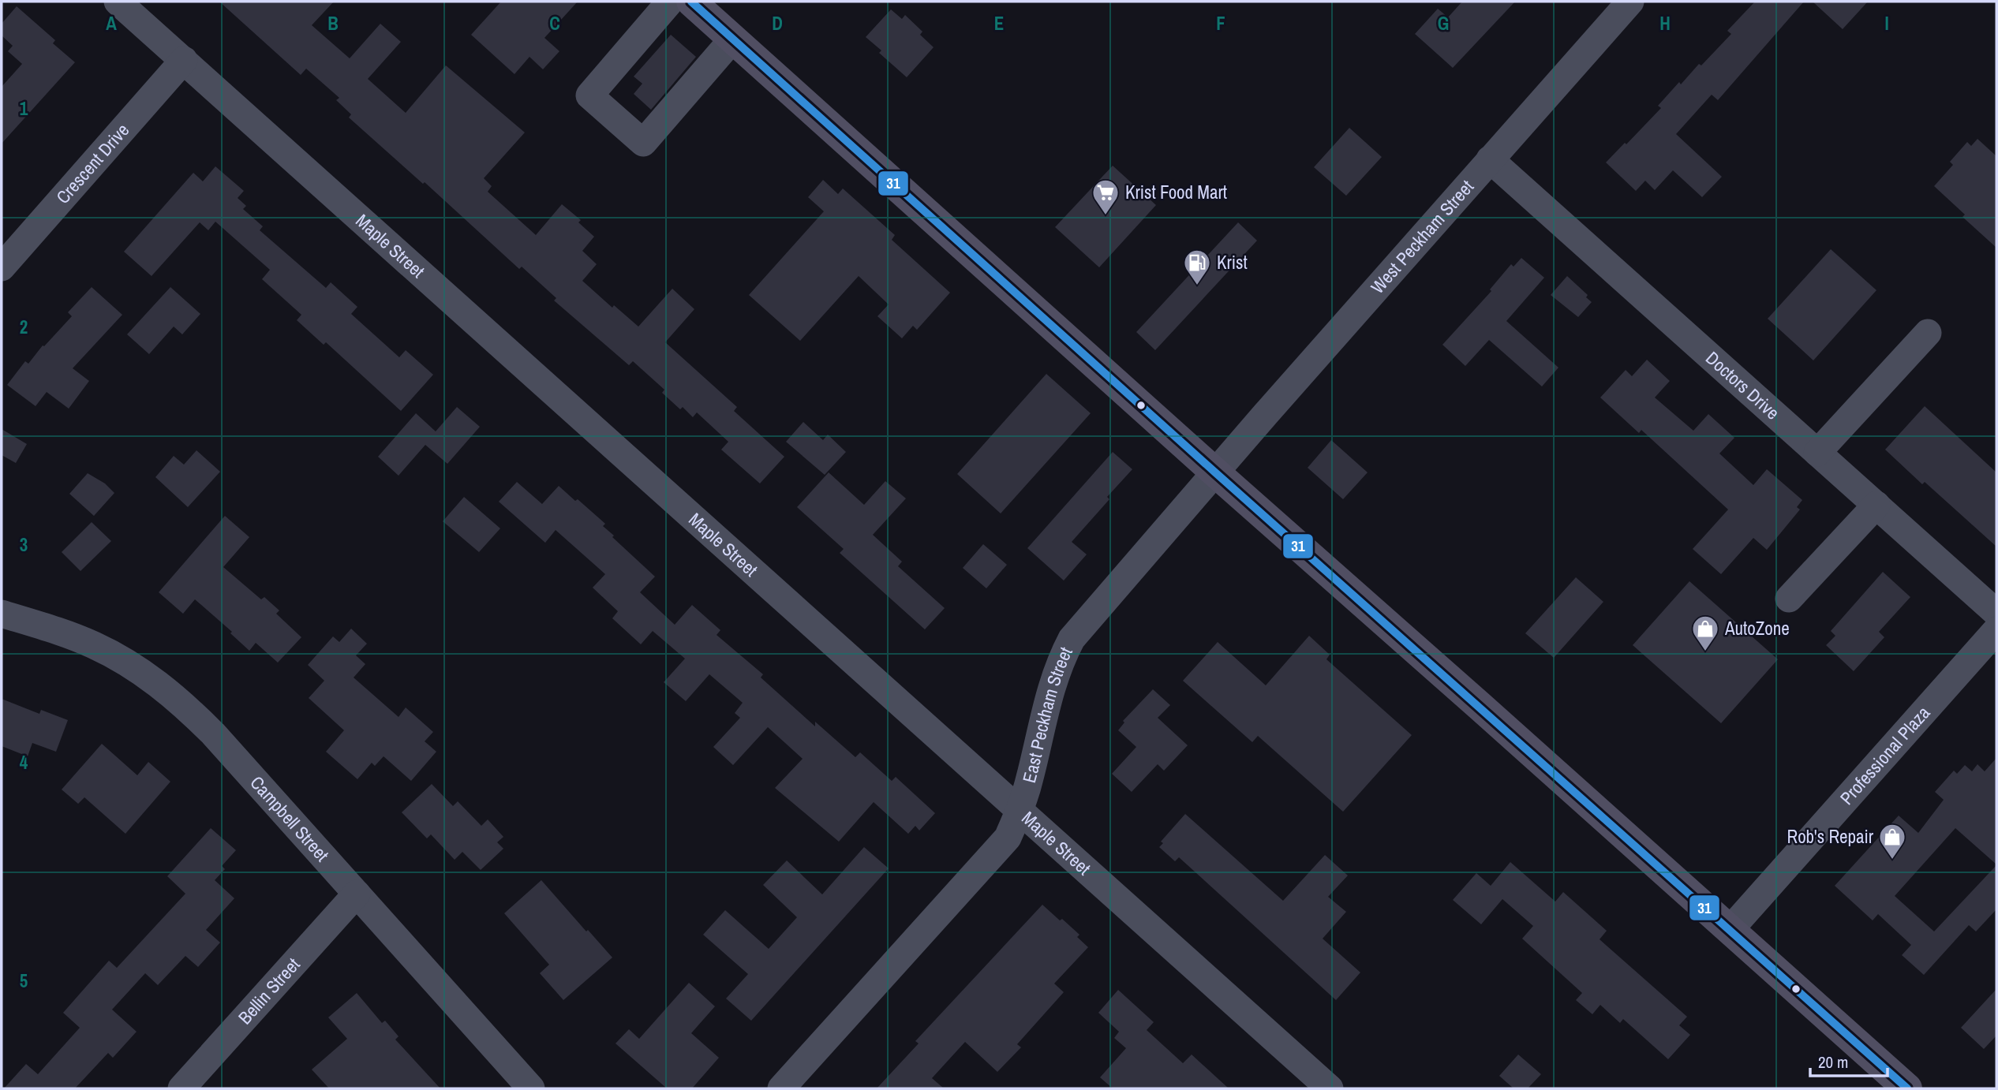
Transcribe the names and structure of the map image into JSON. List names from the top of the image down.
{
  "streets": {
    "street": [
      "Crescent Drive",
      "West Peckham Street",
      "Maple Street",
      "Doctors Drive",
      "East Peckham Street",
      "Professional Plaza",
      "Campbell Street",
      "Bellin Street"
    ]
  },
  "crossings": [
    ["Crescent Drive", "Maple Street"],
    ["West Peckham Street", "Doctors Drive"],
    ["West Peckham Street", "East Peckham Street"],
    ["Maple Street", "East Peckham Street"],
    ["Campbell Street", "Bellin Street"]
  ],
  "places": {
    "supermarket": ["Krist Food Mart"],
    "fuel station": ["Krist"],
    "shop": ["AutoZone", "Rob's Repair"]
  },
  "lines": ["transit line 31"],
  "scale_bar": "20 m",
  "grid": {
    "columns": [
      "A",
      "B",
      "C",
      "D",
      "E",
      "F",
      "G",
      "H",
      "I"
    ],
    "rows": [
      "1",
      "2",
      "3",
      "4",
      "5"
    ]
  }
}
